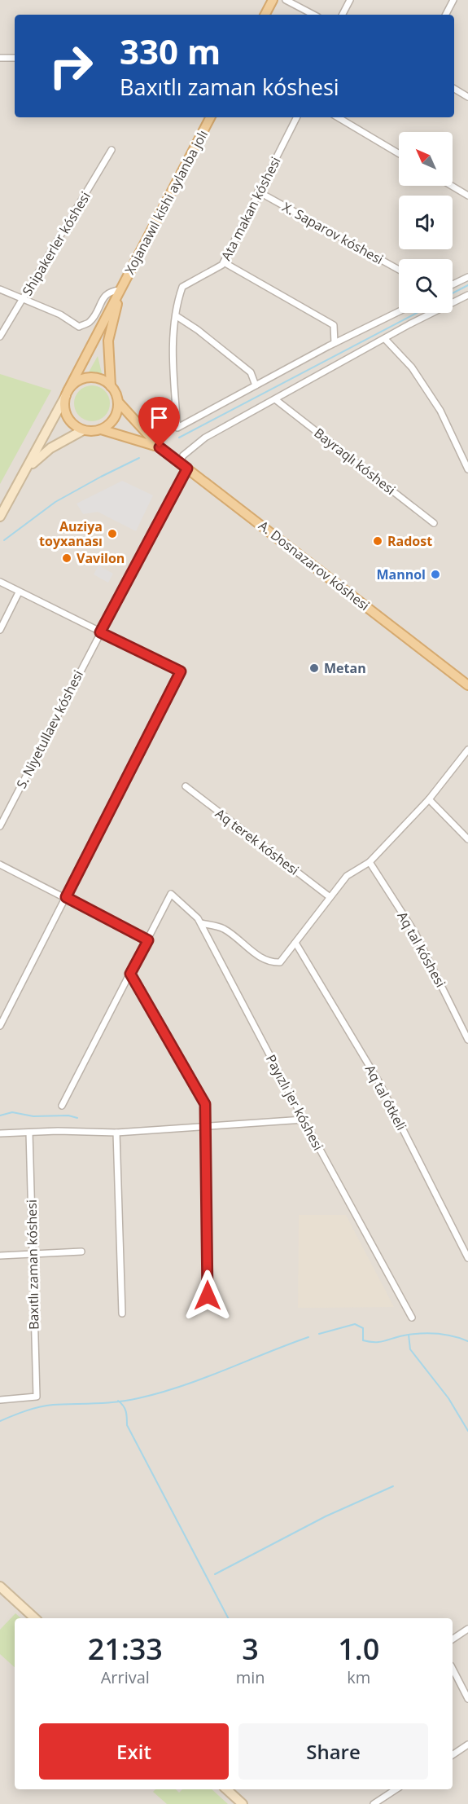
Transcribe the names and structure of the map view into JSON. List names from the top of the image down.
{
  "streets": {
    "main road": ["Xojanawıl kishi aylanba jolı", "A. Dosnazarov kóshesi"],
    "street": [
      "Ata makan kóshesi",
      "X. Saparov kóshesi",
      "Shipakerler kóshesi",
      "Bayraqlı kóshesi",
      "S. Niyetullaev kóshesi",
      "Aq terek kóshesi",
      "Aq tal kóshesi",
      "Aq tal ótkeli",
      "Payızlı jer kóshesi",
      "Baxıtlı zaman kóshesi"
    ]
  },
  "crossings": [
    ["Ata makan kóshesi", "X. Saparov kóshesi"],
    ["A. Dosnazarov kóshesi", "S. Niyetullaev kóshesi"]
  ],
  "places": [
    "Auziya toyxanası",
    "Radost",
    "Vavilon",
    "Mannol",
    "Metan"
  ],
  "north": "top left",
  "page": {
    "turn": ["330 m", "Baxıtlı zaman kóshesi"],
    "eta": [
      "21:33",
      "Arrival",
      "3",
      "min",
      "1.0",
      "km"
    ],
    "buttons": ["Exit", "Share"]
  }
}
